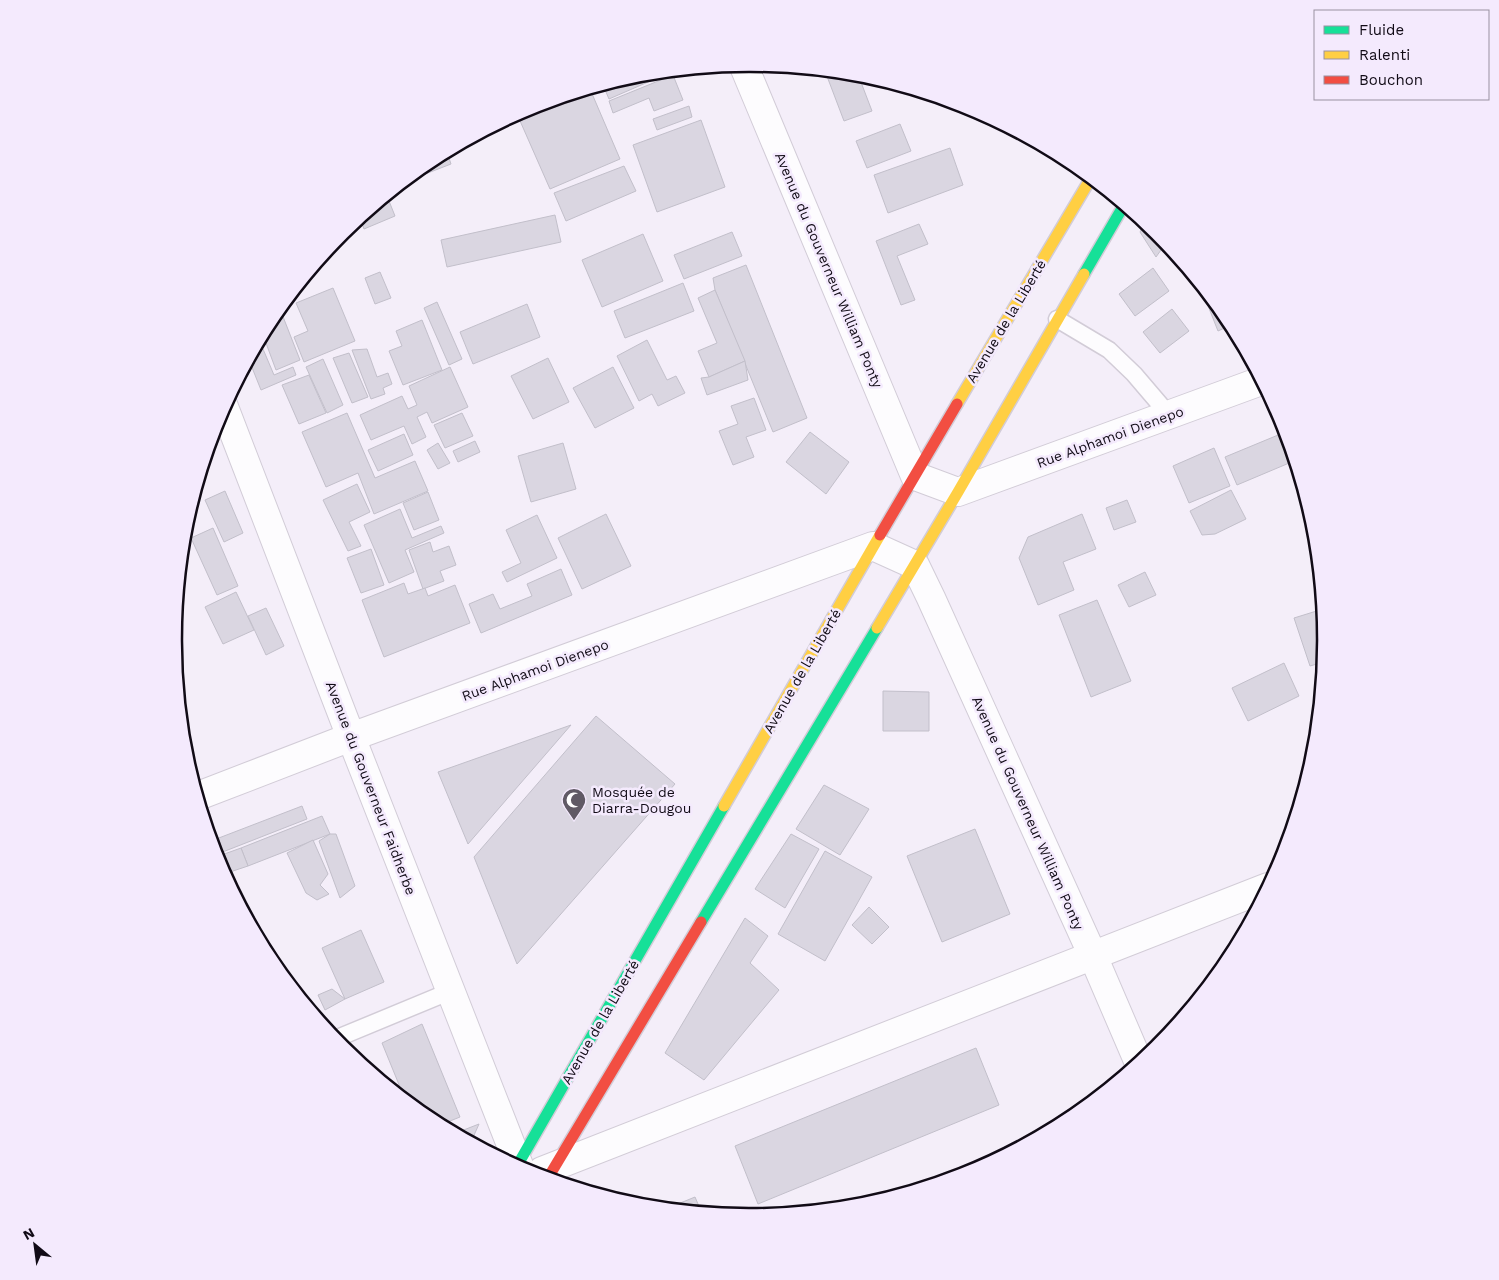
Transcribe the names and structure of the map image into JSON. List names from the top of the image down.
{
  "streets": {
    "main road": ["Avenue de la Liberté"],
    "street": ["Avenue du Gouverneur William Ponty", "Rue Alphamoi Dienepo", "Avenue du Gouverneur Faidherbe"]
  },
  "crossings": [
    ["Avenue du Gouverneur William Ponty", "Avenue de la Liberté"],
    ["Avenue de la Liberté", "Rue Alphamoi Dienepo"],
    ["Rue Alphamoi Dienepo", "Avenue du Gouverneur Faidherbe"]
  ],
  "places": {
    "mosque": ["Mosquée de Diarra-Dougou"]
  },
  "legend": ["Fluide", "Ralenti", "Bouchon"],
  "north": "top left"
}
